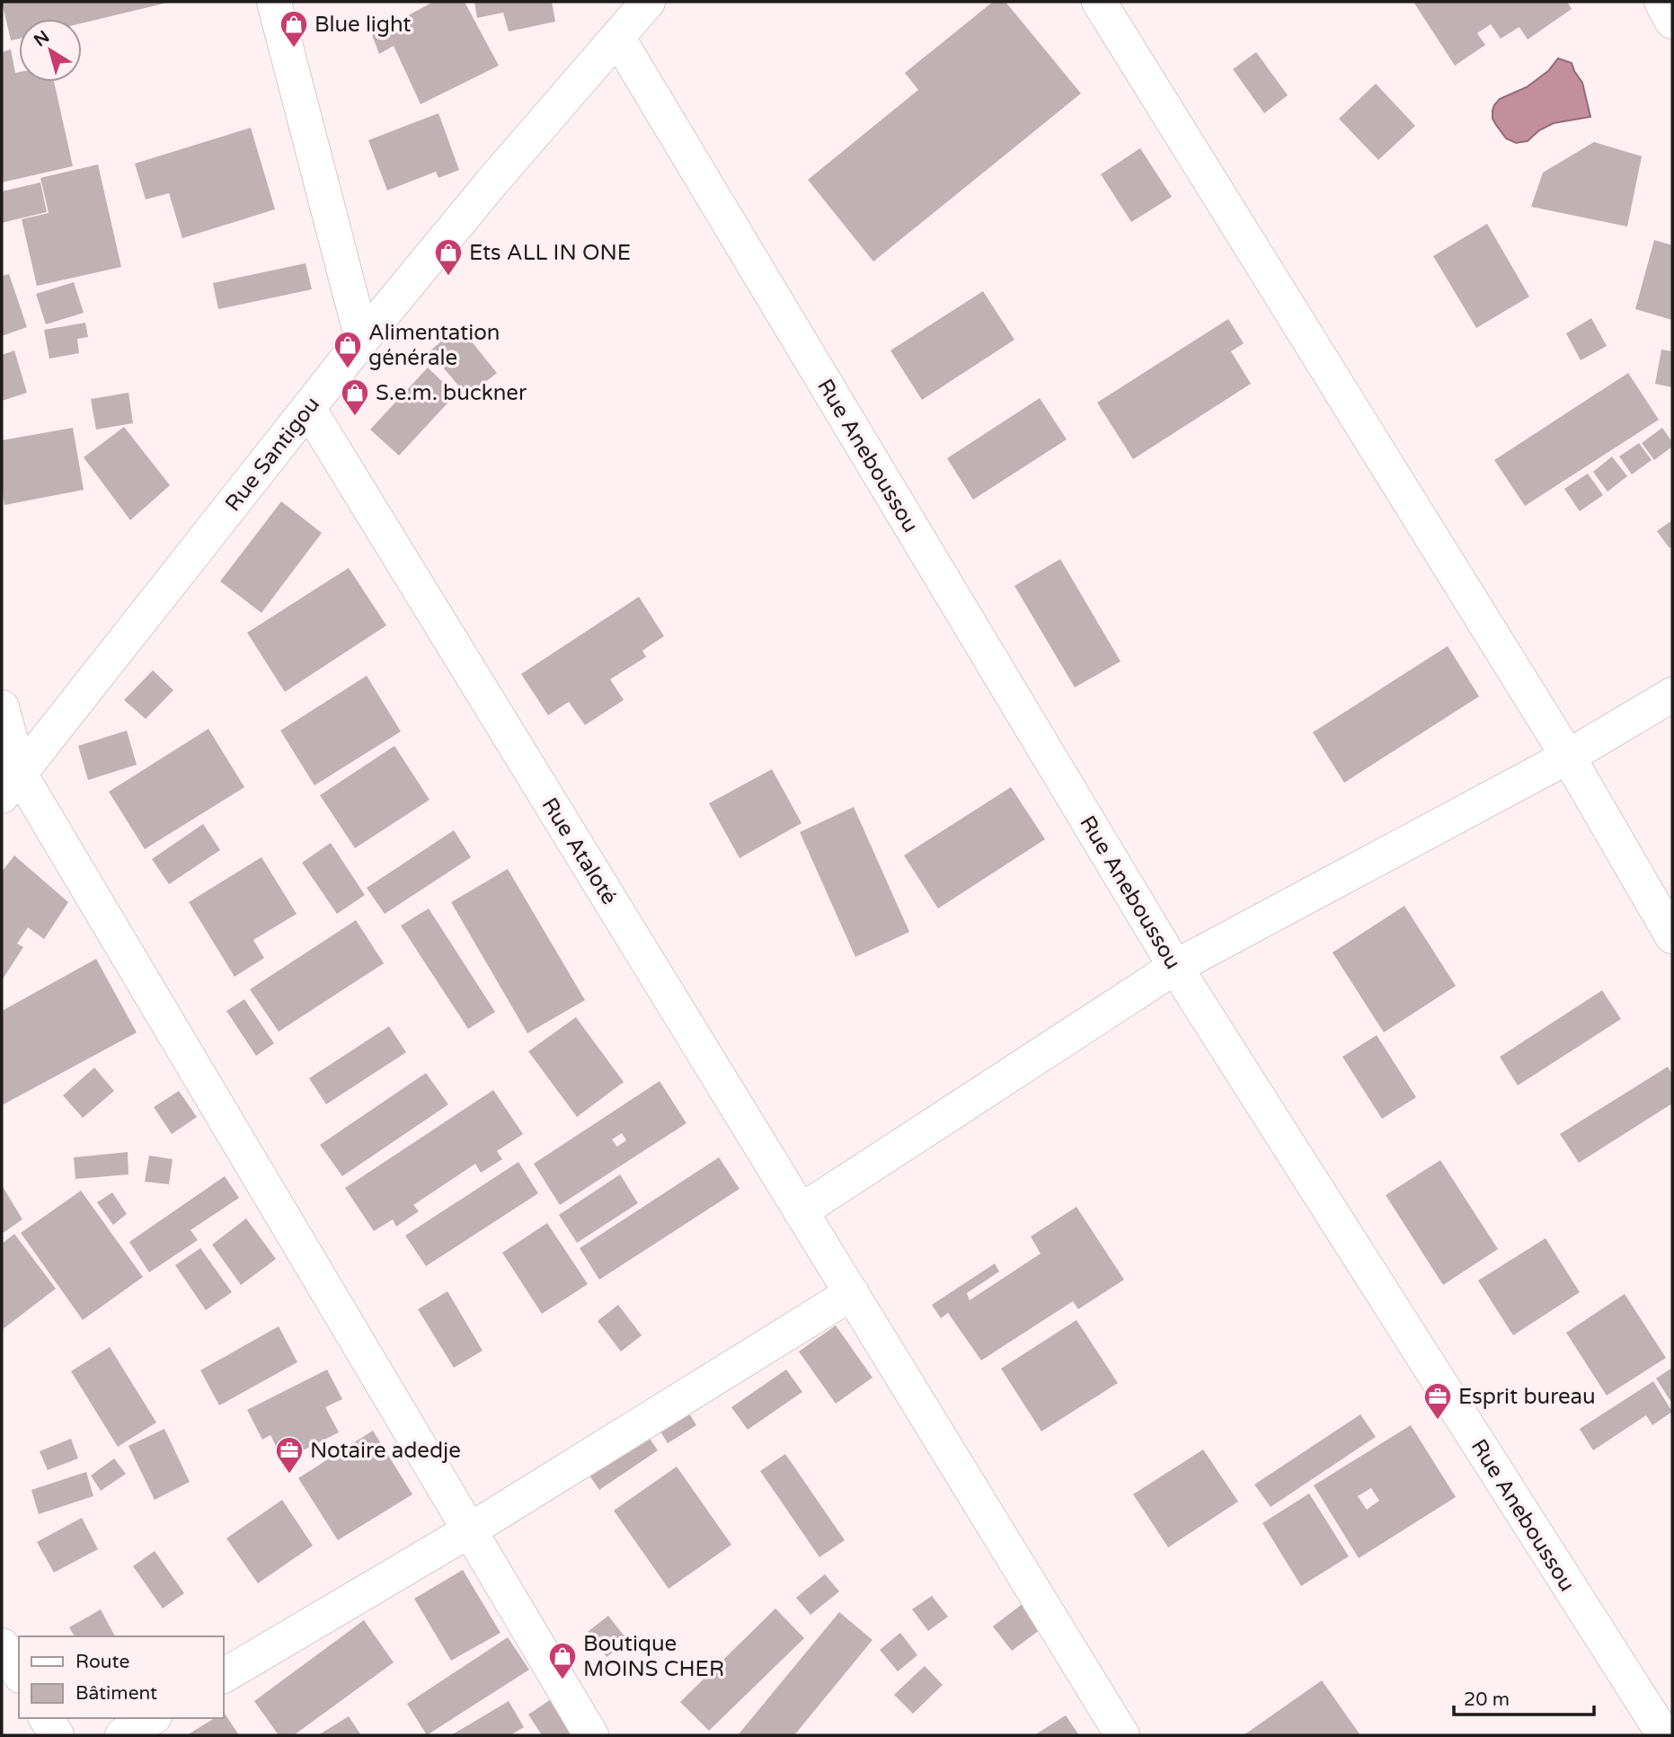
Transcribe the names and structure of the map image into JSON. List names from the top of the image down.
{
  "streets": {
    "street": ["Rue Santigou", "Rue Aneboussou", "Rue Ataloté"]
  },
  "crossings": [
    ["Rue Santigou", "Rue Aneboussou"],
    ["Rue Santigou", "Rue Ataloté"]
  ],
  "places": {
    "shop": [
      "Blue light",
      "Ets ALL IN ONE",
      "Alimentation générale",
      "S.e.m. buckner",
      "Boutique MOINS CHER"
    ],
    "office": ["Esprit bureau", "Notaire adedje"]
  },
  "legend": ["Route", "Bâtiment"],
  "scale_bar": "20 m",
  "north": "top left"
}
